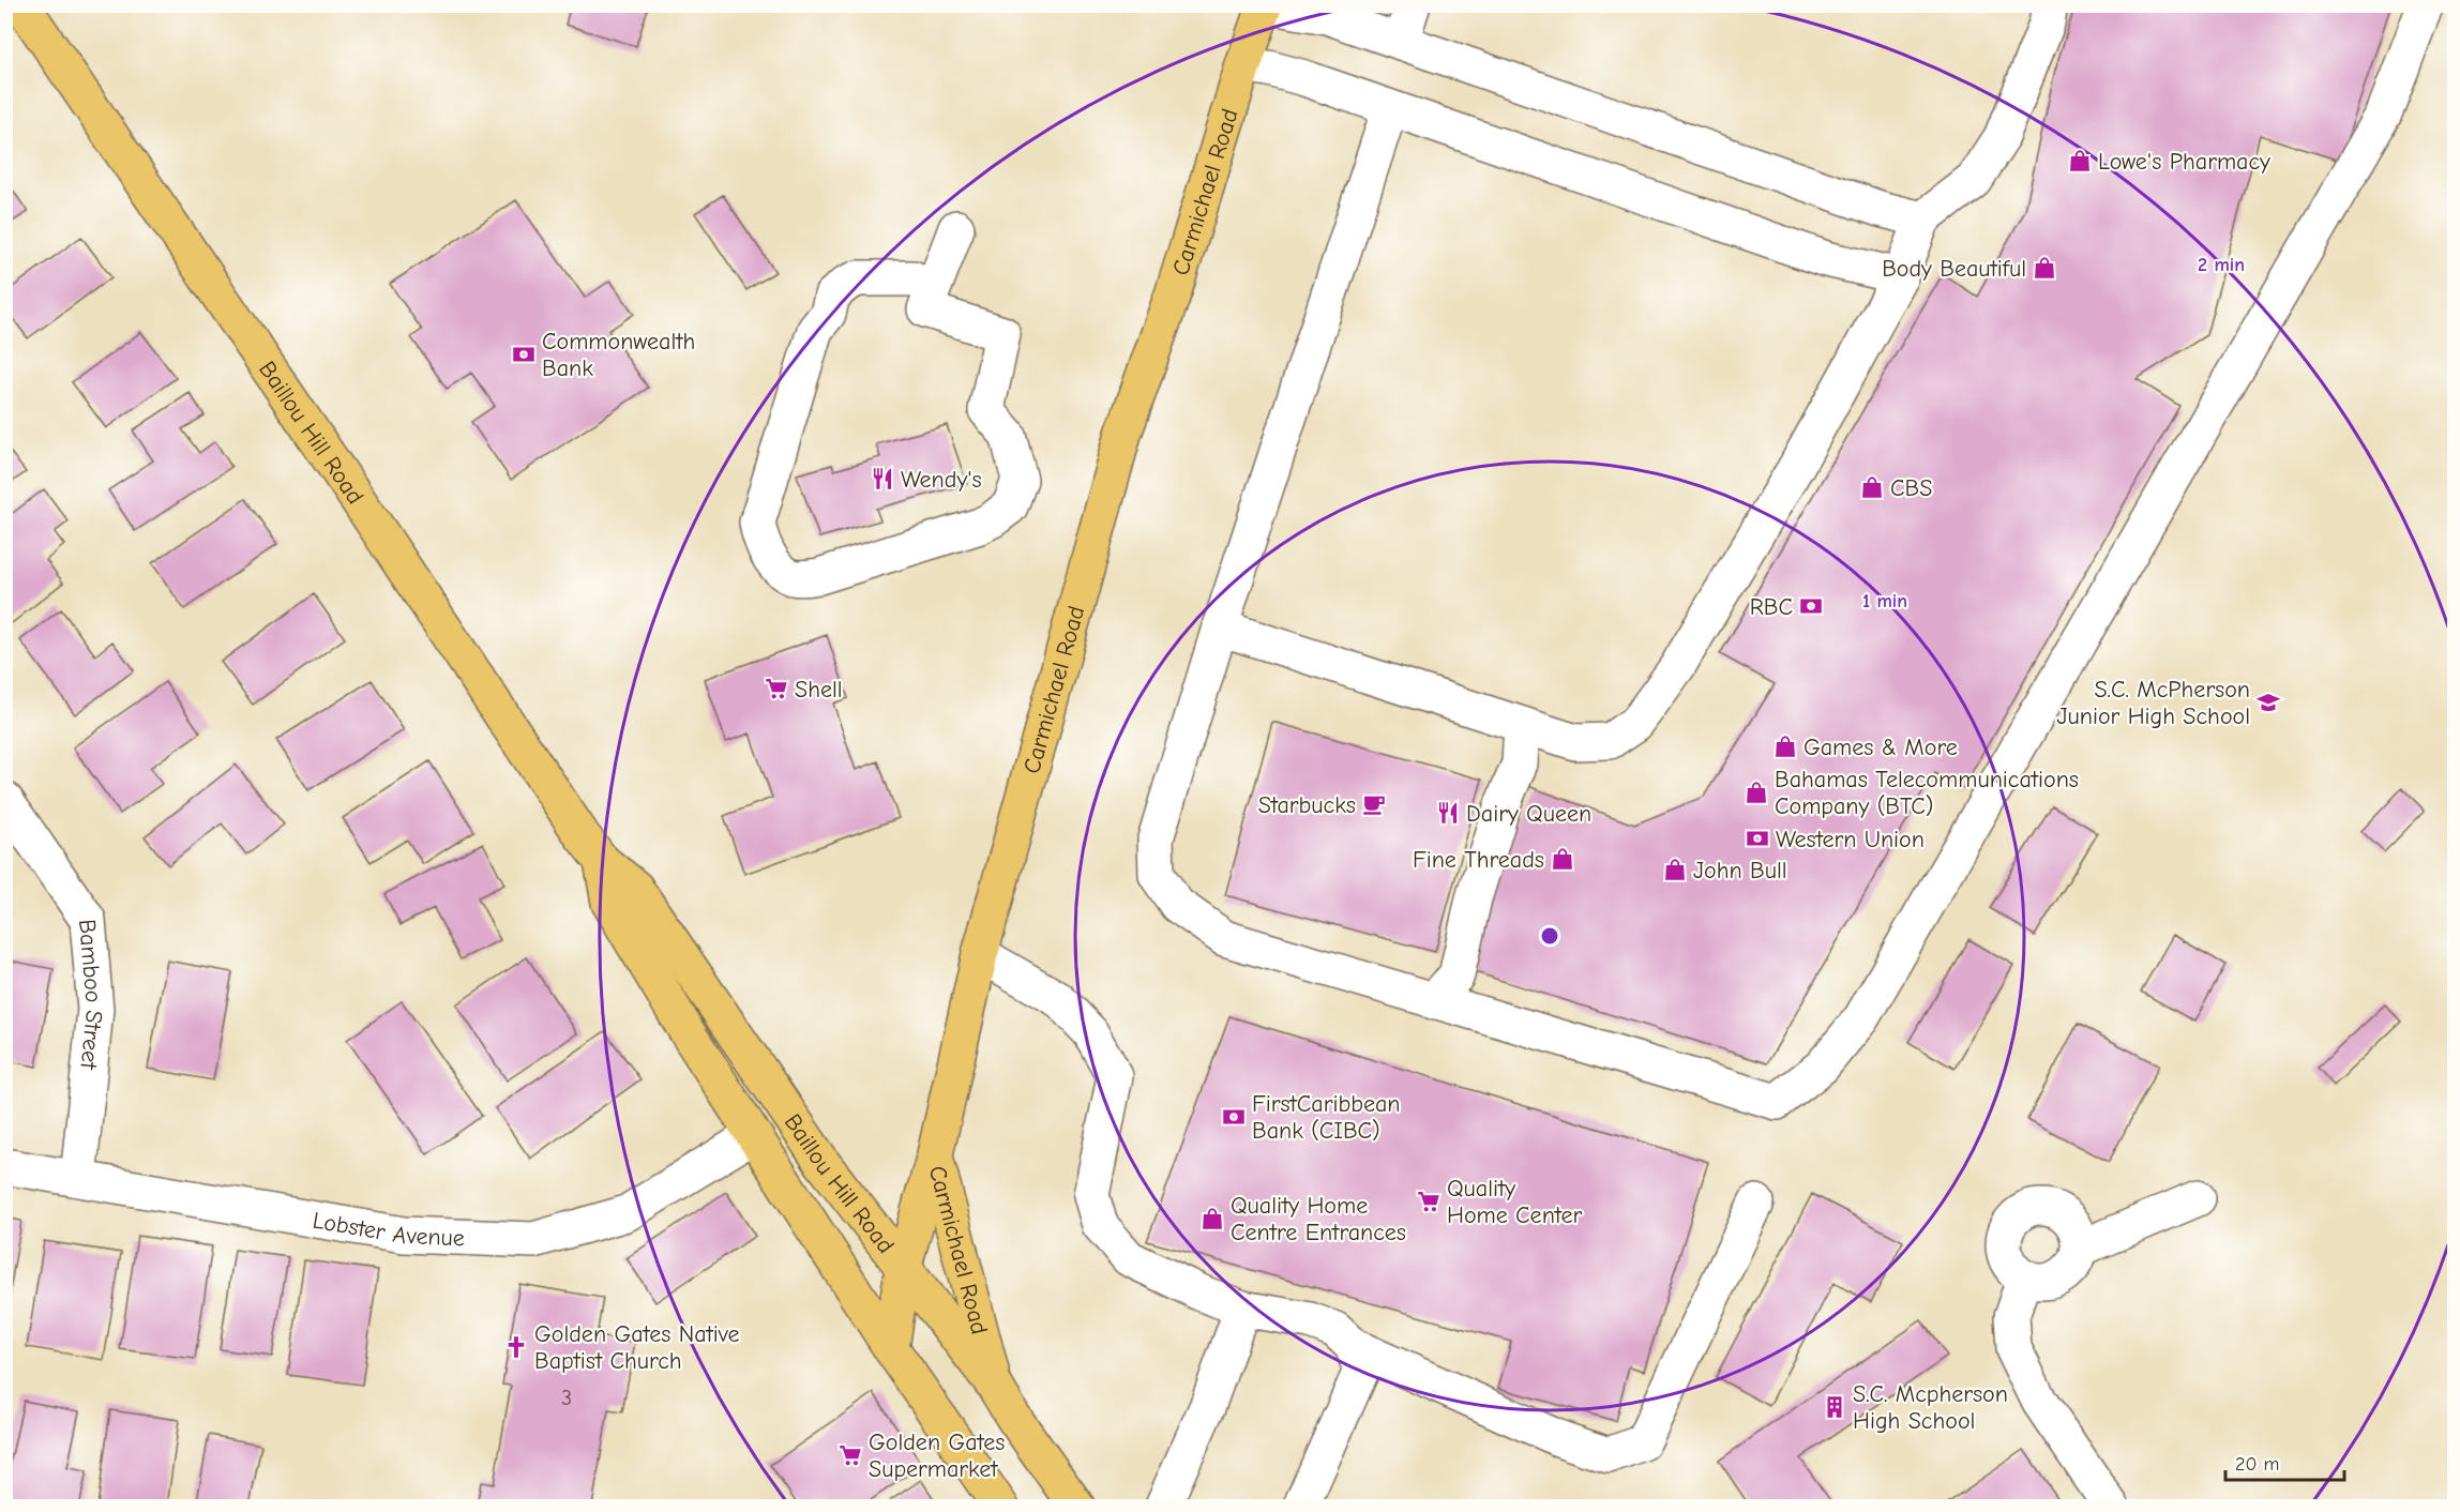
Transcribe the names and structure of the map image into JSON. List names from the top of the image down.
{
  "streets": {
    "main road": ["Carmichael Road", "Baillou Hill Road"],
    "street": ["Bamboo Street", "Lobster Avenue"]
  },
  "crossings": [
    ["Carmichael Road", "Baillou Hill Road"],
    ["Baillou Hill Road", "Lobster Avenue"],
    ["Bamboo Street", "Lobster Avenue"]
  ],
  "places": {
    "shop": [
      "Lowe's Pharmacy",
      "Body Beautiful",
      "CBS",
      "Games & More",
      "Bahamas Telecommunications Company (BTC)",
      "Fine Threads",
      "John Bull",
      "Quality Home Centre Entrances"
    ],
    "bank": [
      "Commonwealth Bank",
      "RBC",
      "Western Union",
      "FirstCaribbean Bank (CIBC)"
    ],
    "restaurant": ["Wendy's", "Dairy Queen"],
    "supermarket": ["Shell", "Quality Home Center", "Golden Gates Supermarket"],
    "school or university": ["S.C. McPherson Junior High School"],
    "cafe": ["Starbucks"],
    "church": ["Golden Gates Native Baptist Church"],
    "building": ["S.C. Mcpherson High School"]
  },
  "house_numbers": ["3"],
  "scale_bar": "20 m",
  "rings": ["2 min", "1 min"]
}
